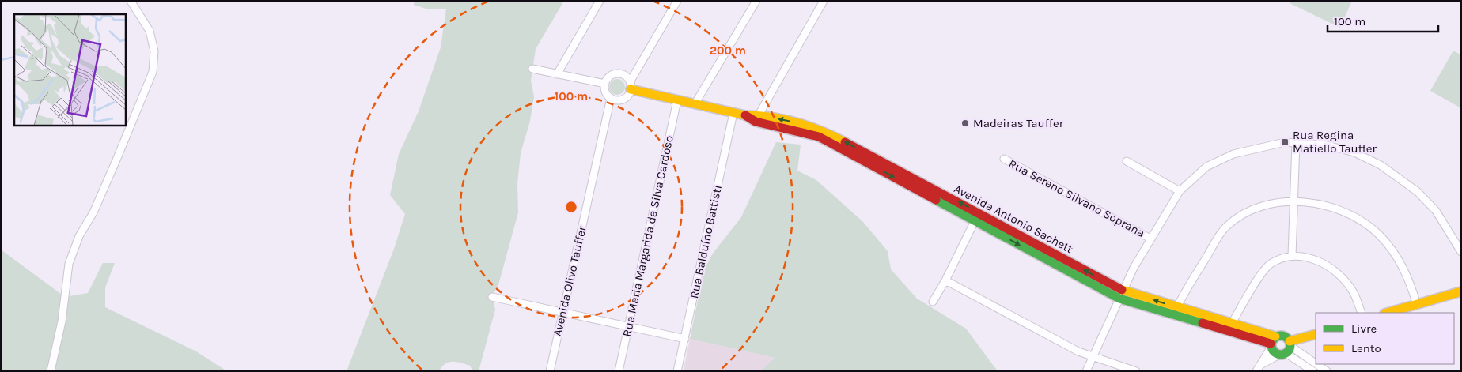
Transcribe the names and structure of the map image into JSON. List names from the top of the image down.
{
  "streets": {
    "street": [
      "Rua Sereno Silvano Soprana",
      "Avenida Antonio Sachett",
      "Rua Maria Margarida da Silva Cardoso",
      "Rua Balduíno Battisti",
      "Avenida Olivo Tauffer"
    ]
  },
  "crossings": [
    ["Avenida Antonio Sachett", "Rua Maria Margarida da Silva Cardoso"],
    ["Avenida Antonio Sachett", "Rua Balduíno Battisti"],
    ["Avenida Antonio Sachett", "Avenida Olivo Tauffer"]
  ],
  "places": {
    "other": ["Madeiras Tauffer"],
    "transit": ["Rua Regina Matiello Tauffer"]
  },
  "legend": ["Livre", "Lento"],
  "scale_bar": "100 m",
  "rings": ["200 m", "100 m"]
}
